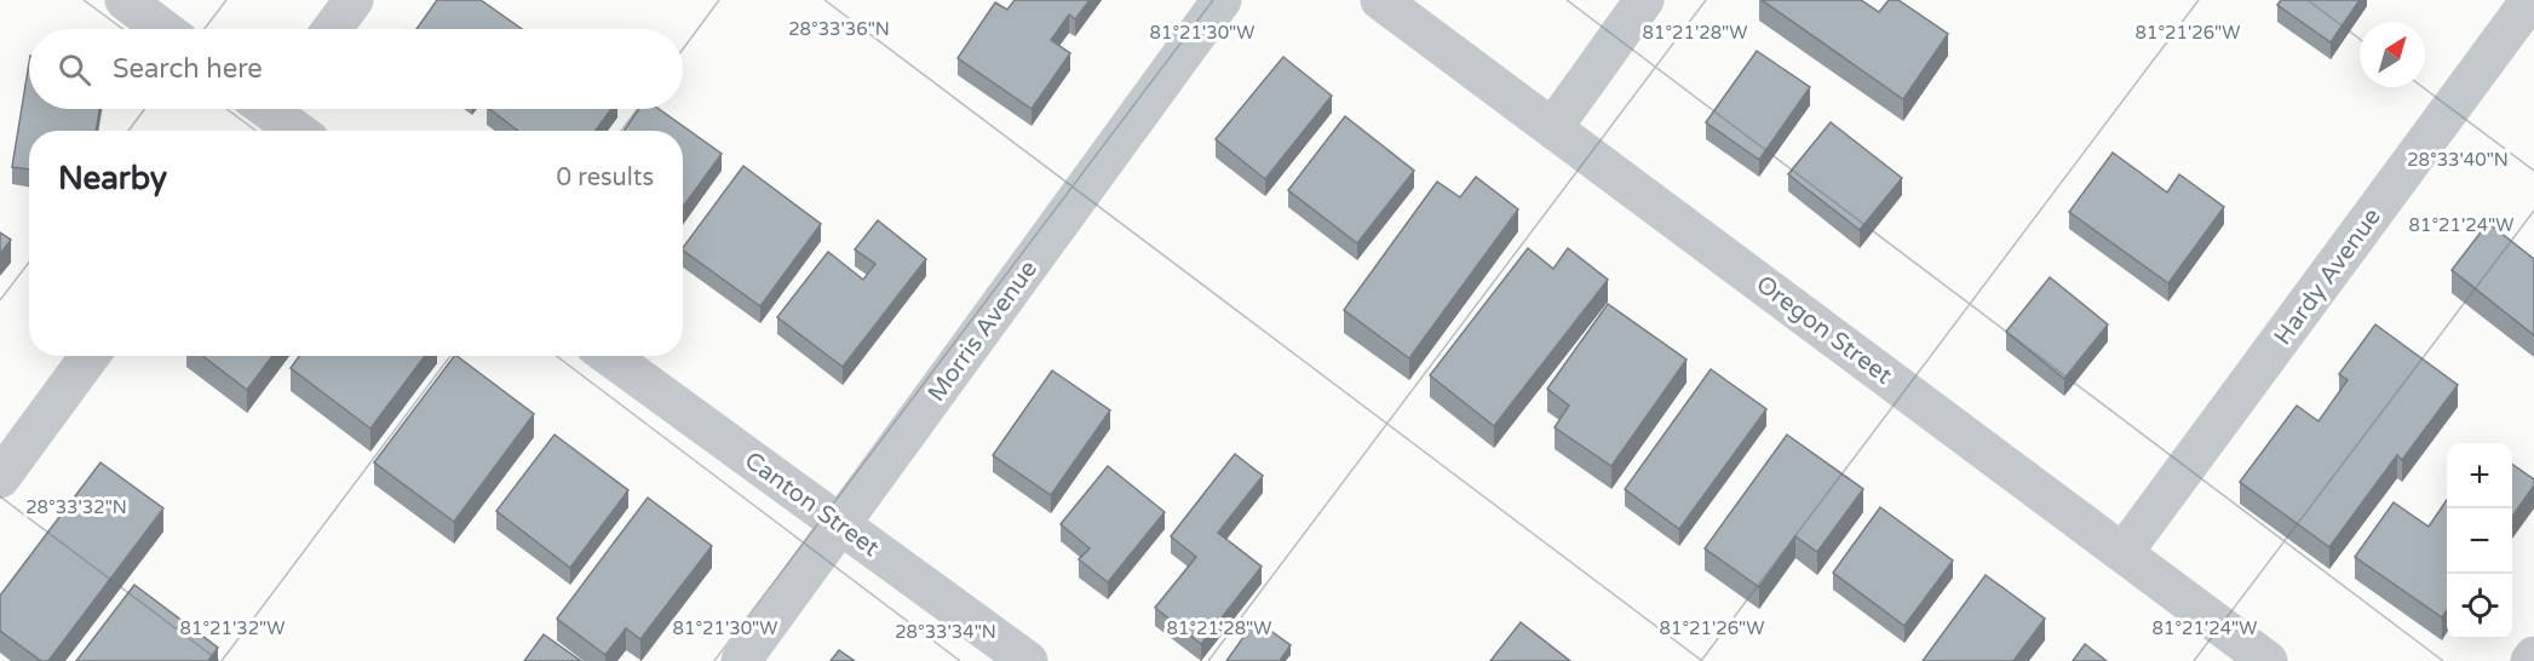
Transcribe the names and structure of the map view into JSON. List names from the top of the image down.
{
  "streets": {
    "street": [
      "Hardy Avenue",
      "Oregon Street",
      "Morris Avenue",
      "Canton Street"
    ]
  },
  "crossings": [
    ["Hardy Avenue", "Oregon Street"],
    ["Morris Avenue", "Canton Street"]
  ],
  "north": "top right",
  "page": {
    "search": "Search here",
    "heading": ["Nearby", "0 results"],
    "map_buttons": ["+", "−"]
  },
  "coordinates": [
    "28°33'36\"N",
    "81°21'30\"W",
    "81°21'28\"W",
    "81°21'26\"W",
    "28°33'40\"N",
    "81°21'24\"W",
    "28°33'32\"N",
    "81°21'32\"W",
    "28°33'34\"N"
  ]
}
